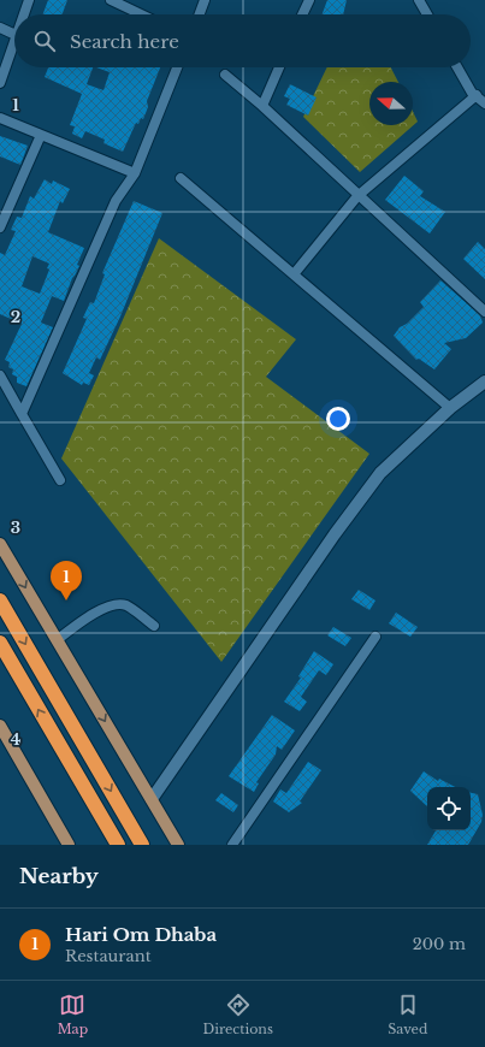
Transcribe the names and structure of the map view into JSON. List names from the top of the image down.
{
  "north": "left",
  "page": {
    "search": "Search here",
    "pins": "1",
    "heading": "Nearby",
    "list": [
      {
        "mark": "1",
        "name": "Hari Om Dhaba",
        "note": "Restaurant",
        "value": "200 m"
      }
    ],
    "nav": ["Map", "Directions", "Saved"]
  },
  "grid": {
    "rows": [
      "1",
      "2",
      "3",
      "4"
    ]
  }
}
